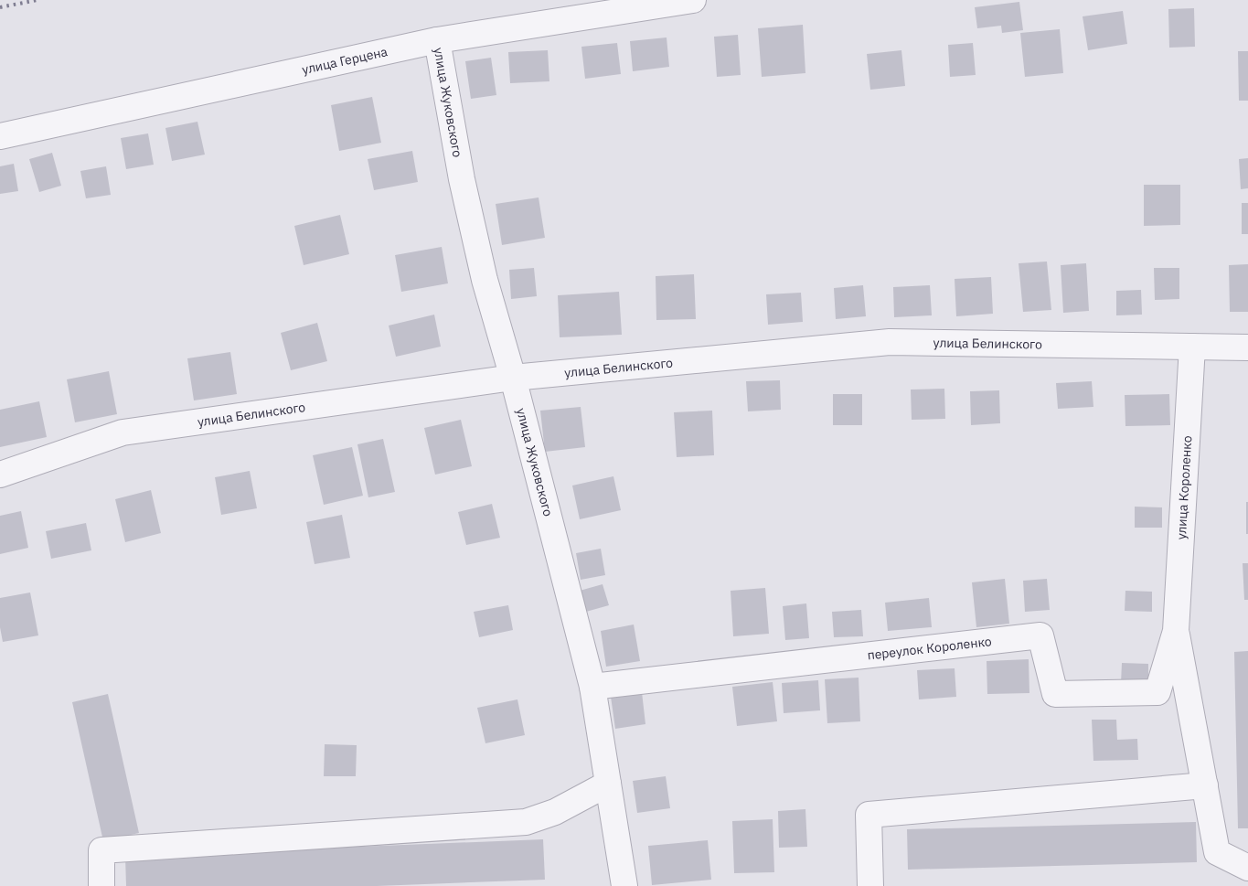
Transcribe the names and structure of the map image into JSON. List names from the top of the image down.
{
  "streets": {
    "street": [
      "улица Герцена",
      "улица Жуковского",
      "улица Белинского",
      "улица Короленко",
      "переулок Короленко"
    ]
  },
  "crossings": [
    ["улица Герцена", "улица Жуковского"],
    ["улица Жуковского", "улица Белинского"],
    ["улица Жуковского", "переулок Короленко"],
    ["улица Белинского", "улица Короленко"],
    ["улица Короленко", "переулок Короленко"]
  ]
}
